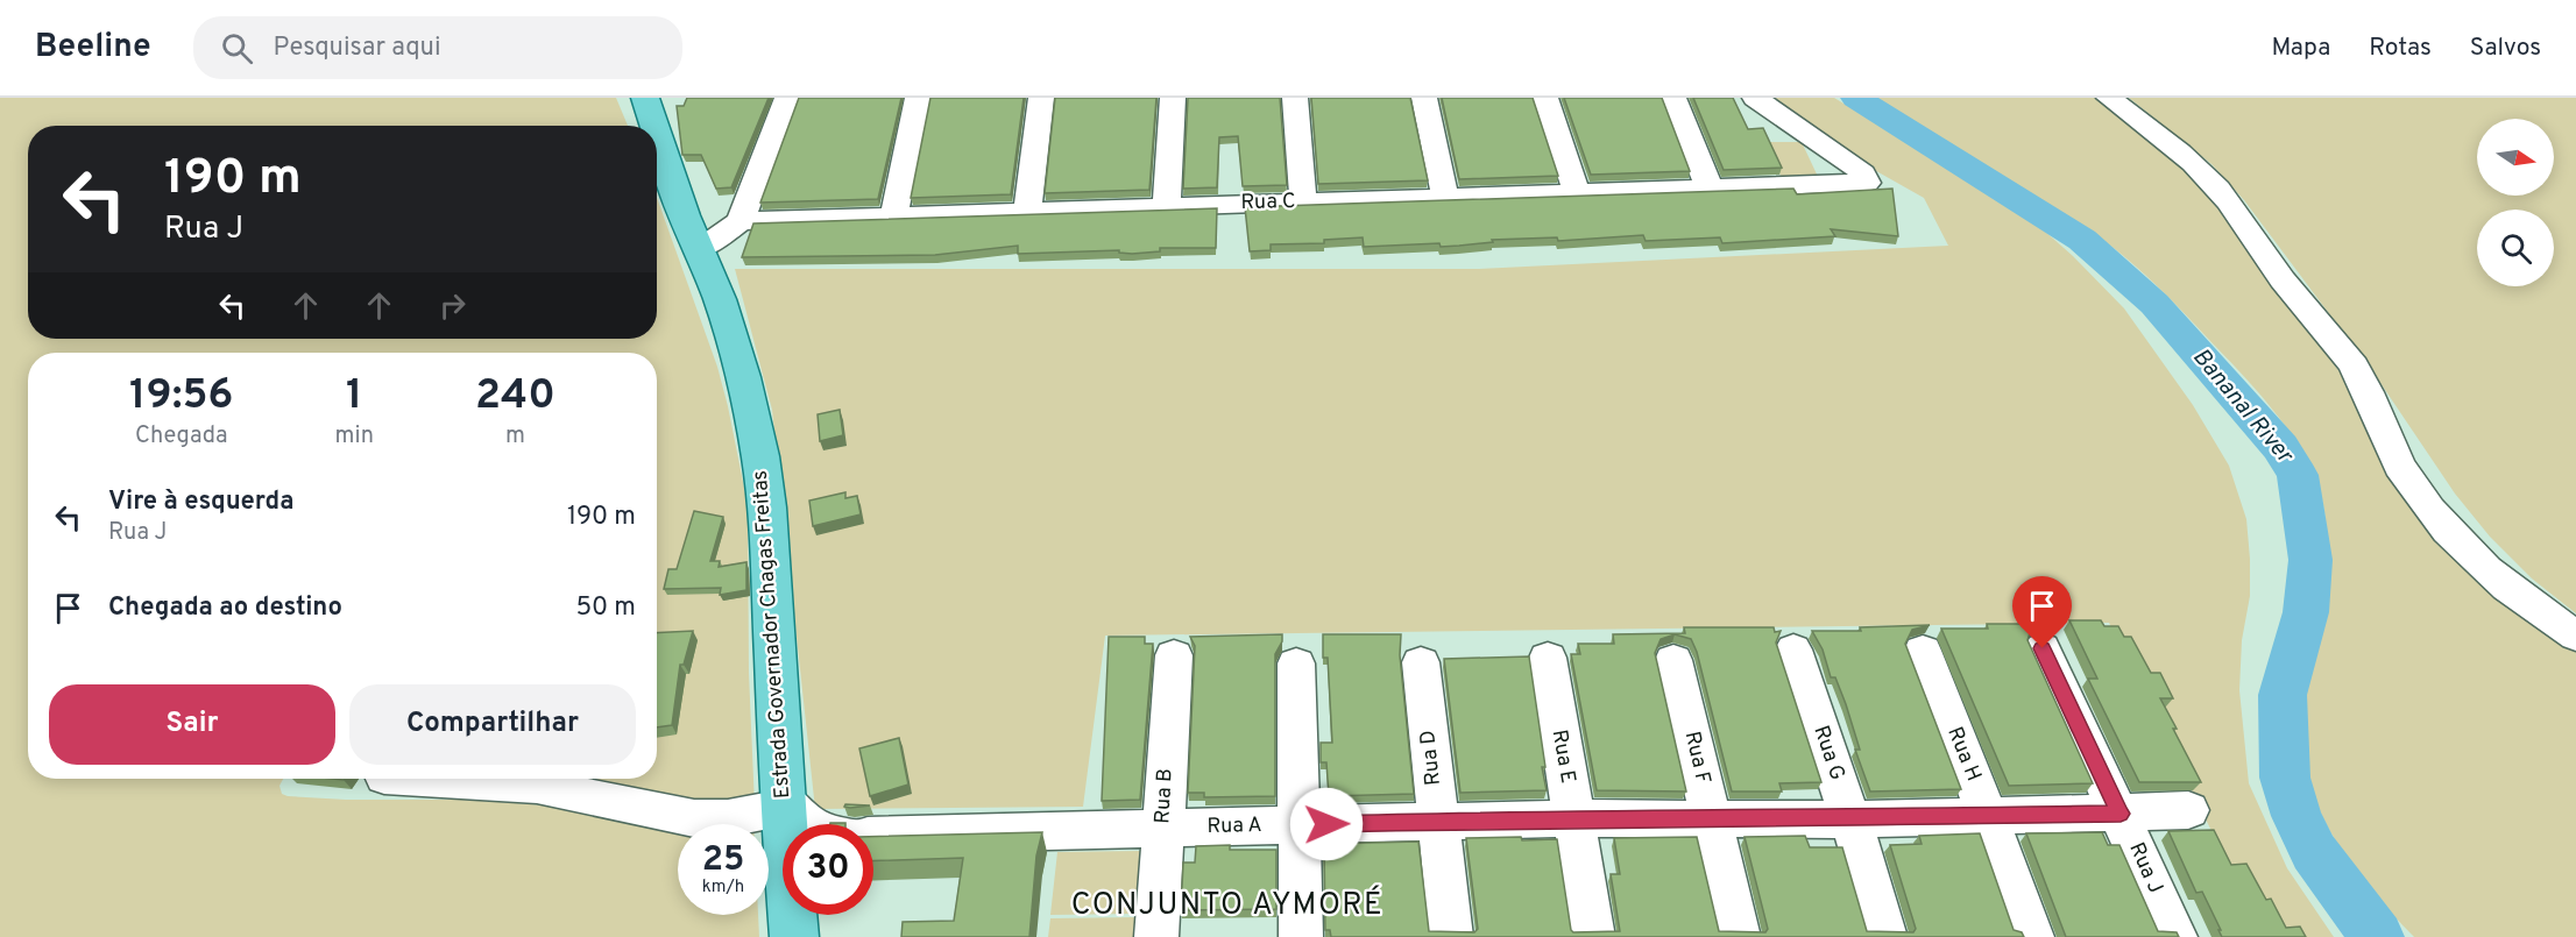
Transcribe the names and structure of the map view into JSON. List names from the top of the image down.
{
  "streets": {
    "main road": ["Estrada Governador Chagas Freitas"],
    "street": [
      "Rua C",
      "Rua G",
      "Rua H",
      "Rua E",
      "Rua D",
      "Rua F",
      "Rua B",
      "Rua A",
      "Rua J"
    ]
  },
  "crossings": [
    ["Rua C", "Estrada Governador Chagas Freitas"],
    ["Rua G", "Rua A"],
    ["Rua H", "Rua A"],
    ["Rua E", "Rua A"],
    ["Rua D", "Rua A"],
    ["Rua F", "Rua A"],
    ["Rua B", "Rua A"],
    ["Rua A", "Rua J"]
  ],
  "districts": ["CONJUNTO AYMORÉ"],
  "water": ["Bananal River"],
  "north": "right",
  "page": {
    "header": "Beeline",
    "search": "Pesquisar aqui",
    "nav": ["Mapa", "Rotas", "Salvos"],
    "turn": ["190 m", "Rua J"],
    "eta": [
      "19:56",
      "Chegada",
      "1",
      "min",
      "240",
      "m"
    ],
    "list": [
      {
        "name": "Vire à esquerda",
        "note": "Rua J",
        "value": "190 m"
      },
      {
        "name": "Chegada ao destino",
        "value": "50 m"
      }
    ],
    "buttons": ["Sair", "Compartilhar"],
    "speed": "25 km/h",
    "limit": "30"
  }
}
